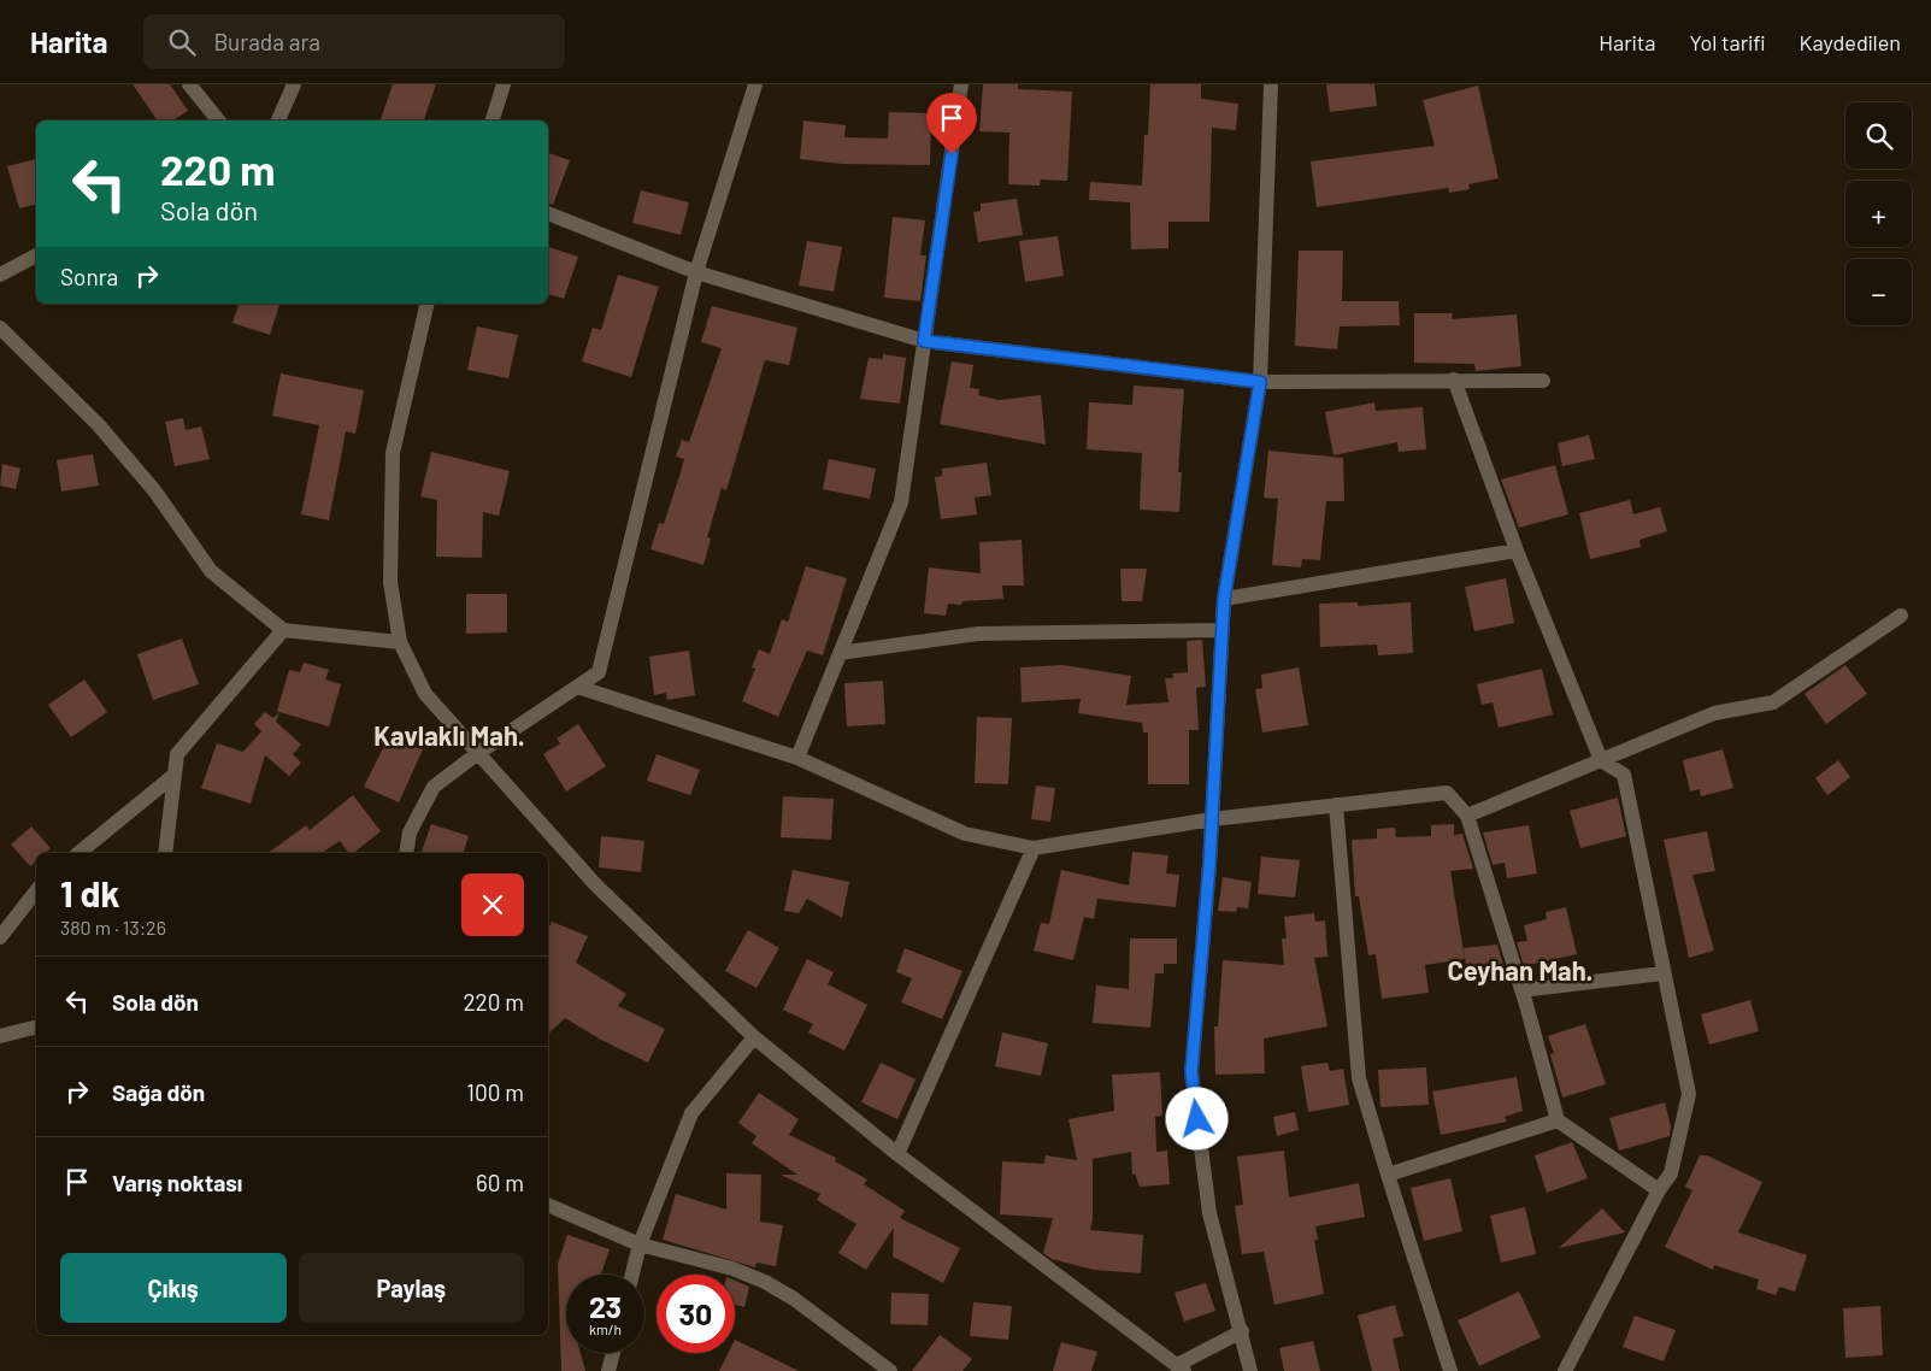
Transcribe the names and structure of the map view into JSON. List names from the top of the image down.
{
  "districts": ["Kavlaklı Mah.", "Ceyhan Mah."],
  "page": {
    "header": "Harita",
    "search": "Burada ara",
    "nav": ["Harita", "Yol tarifi", "Kaydedilen"],
    "map_buttons": ["+", "−"],
    "turn": ["220 m", "Sola dön"],
    "then": "Sonra",
    "heading": ["1 dk", "380 m · 13:26"],
    "list": [
      {
        "name": "Sola dön",
        "value": "220 m"
      },
      {
        "name": "Sağa dön",
        "value": "100 m"
      },
      {
        "name": "Varış noktası",
        "value": "60 m"
      }
    ],
    "buttons": ["Çıkış", "Paylaş"],
    "speed": "23 km/h",
    "limit": "30"
  }
}
